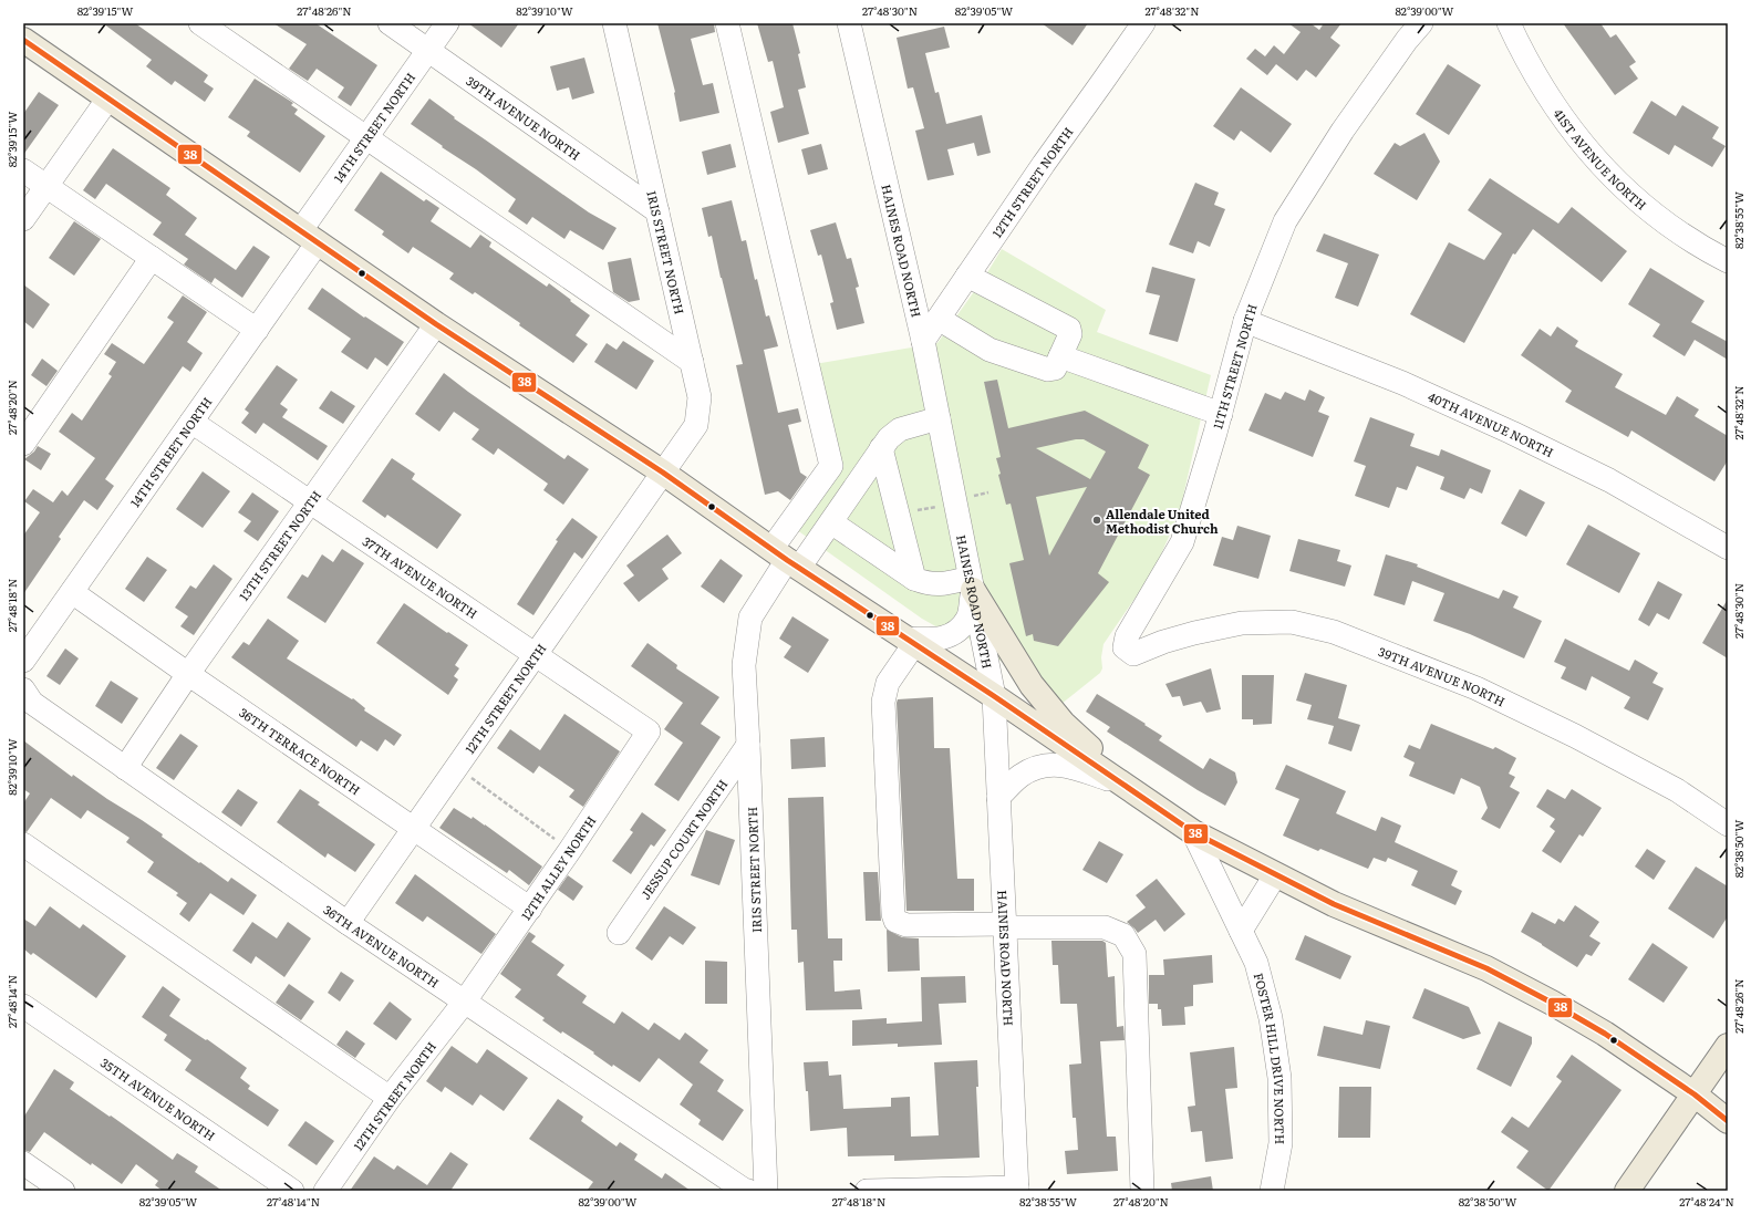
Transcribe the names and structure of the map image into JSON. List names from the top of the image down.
{
  "streets": {
    "street": [
      "39TH AVENUE NORTH",
      "14TH STREET NORTH",
      "41ST AVENUE NORTH",
      "12TH STREET NORTH",
      "HAINES ROAD NORTH",
      "IRIS STREET NORTH",
      "11TH STREET NORTH",
      "40TH AVENUE NORTH",
      "13TH STREET NORTH",
      "37TH AVENUE NORTH",
      "36TH TERRACE NORTH",
      "JESSUP COURT NORTH",
      "12TH ALLEY NORTH",
      "36TH AVENUE NORTH",
      "FOSTER HILL DRIVE NORTH",
      "35TH AVENUE NORTH"
    ]
  },
  "crossings": [
    ["39TH AVENUE NORTH", "14TH STREET NORTH"],
    ["39TH AVENUE NORTH", "IRIS STREET NORTH"],
    ["39TH AVENUE NORTH", "11TH STREET NORTH"],
    ["14TH STREET NORTH", "37TH AVENUE NORTH"],
    ["14TH STREET NORTH", "36TH TERRACE NORTH"],
    ["12TH STREET NORTH", "HAINES ROAD NORTH"],
    ["12TH STREET NORTH", "IRIS STREET NORTH"],
    ["12TH STREET NORTH", "37TH AVENUE NORTH"],
    ["12TH STREET NORTH", "36TH TERRACE NORTH"],
    ["12TH STREET NORTH", "12TH ALLEY NORTH"],
    ["12TH STREET NORTH", "36TH AVENUE NORTH"],
    ["IRIS STREET NORTH", "JESSUP COURT NORTH"],
    ["11TH STREET NORTH", "40TH AVENUE NORTH"],
    ["13TH STREET NORTH", "37TH AVENUE NORTH"],
    ["13TH STREET NORTH", "36TH TERRACE NORTH"],
    ["13TH STREET NORTH", "36TH AVENUE NORTH"],
    ["37TH AVENUE NORTH", "12TH ALLEY NORTH"],
    ["36TH TERRACE NORTH", "12TH ALLEY NORTH"],
    ["12TH ALLEY NORTH", "36TH AVENUE NORTH"]
  ],
  "places": ["Allendale United Methodist Church"],
  "lines": ["transit line 38"],
  "coordinates": [
    "82°39'15\"W",
    "27°48'26\"N",
    "82°39'10\"W",
    "27°48'30\"N",
    "82°39'05\"W",
    "27°48'32\"N",
    "82°39'00\"W",
    "82°38'55\"W",
    "27°48'20\"N",
    "27°48'18\"N",
    "82°38'50\"W",
    "27°48'14\"N",
    "27°48'24\"N"
  ]
}
